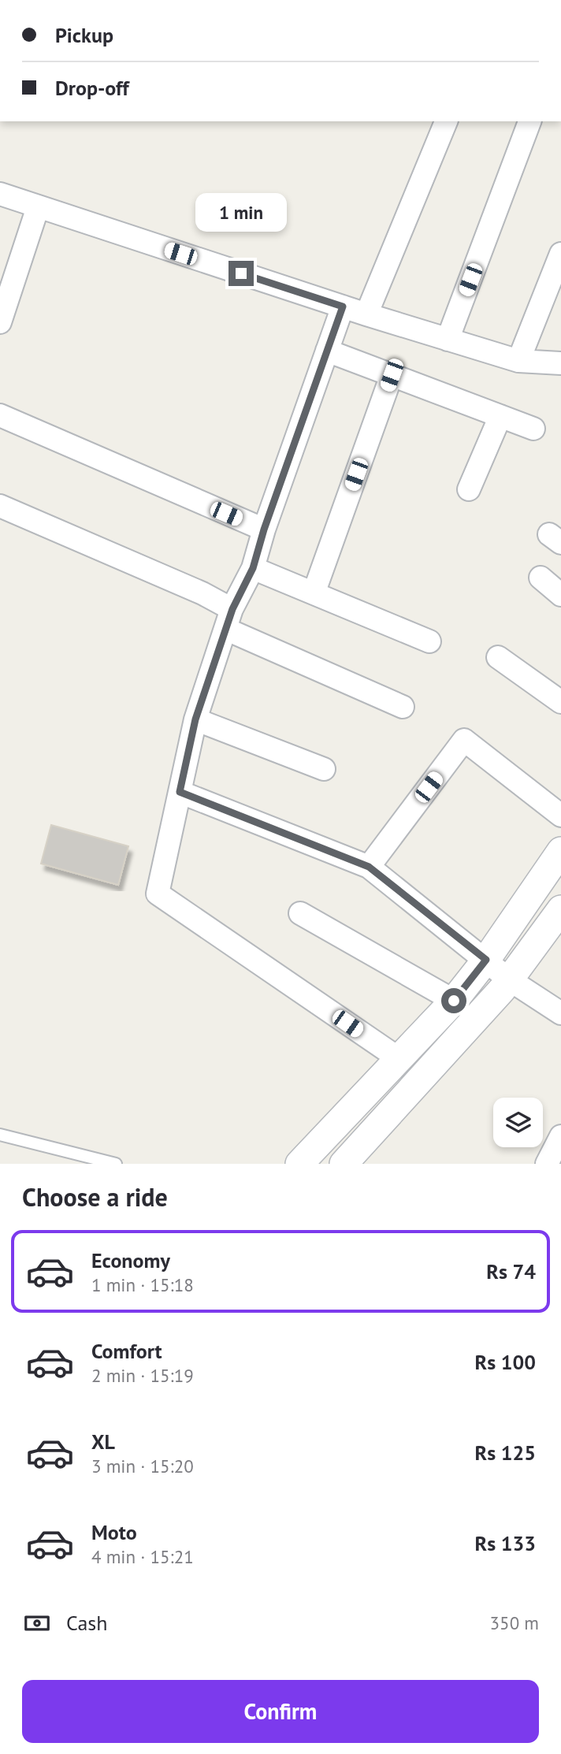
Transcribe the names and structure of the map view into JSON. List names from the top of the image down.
{
  "page": {
    "banner": ["Pickup", "Drop-off"],
    "bubble": "1 min",
    "heading": "Choose a ride",
    "list": [
      {
        "name": "Economy",
        "note": "1 min · 15:18",
        "value": "Rs 74"
      },
      {
        "name": "Comfort",
        "note": "2 min · 15:19",
        "value": "Rs 100"
      },
      {
        "name": "XL",
        "note": "3 min · 15:20",
        "value": "Rs 125"
      },
      {
        "name": "Moto",
        "note": "4 min · 15:21",
        "value": "Rs 133"
      }
    ],
    "pay": ["Cash", "350 m"],
    "buttons": "Confirm"
  }
}
